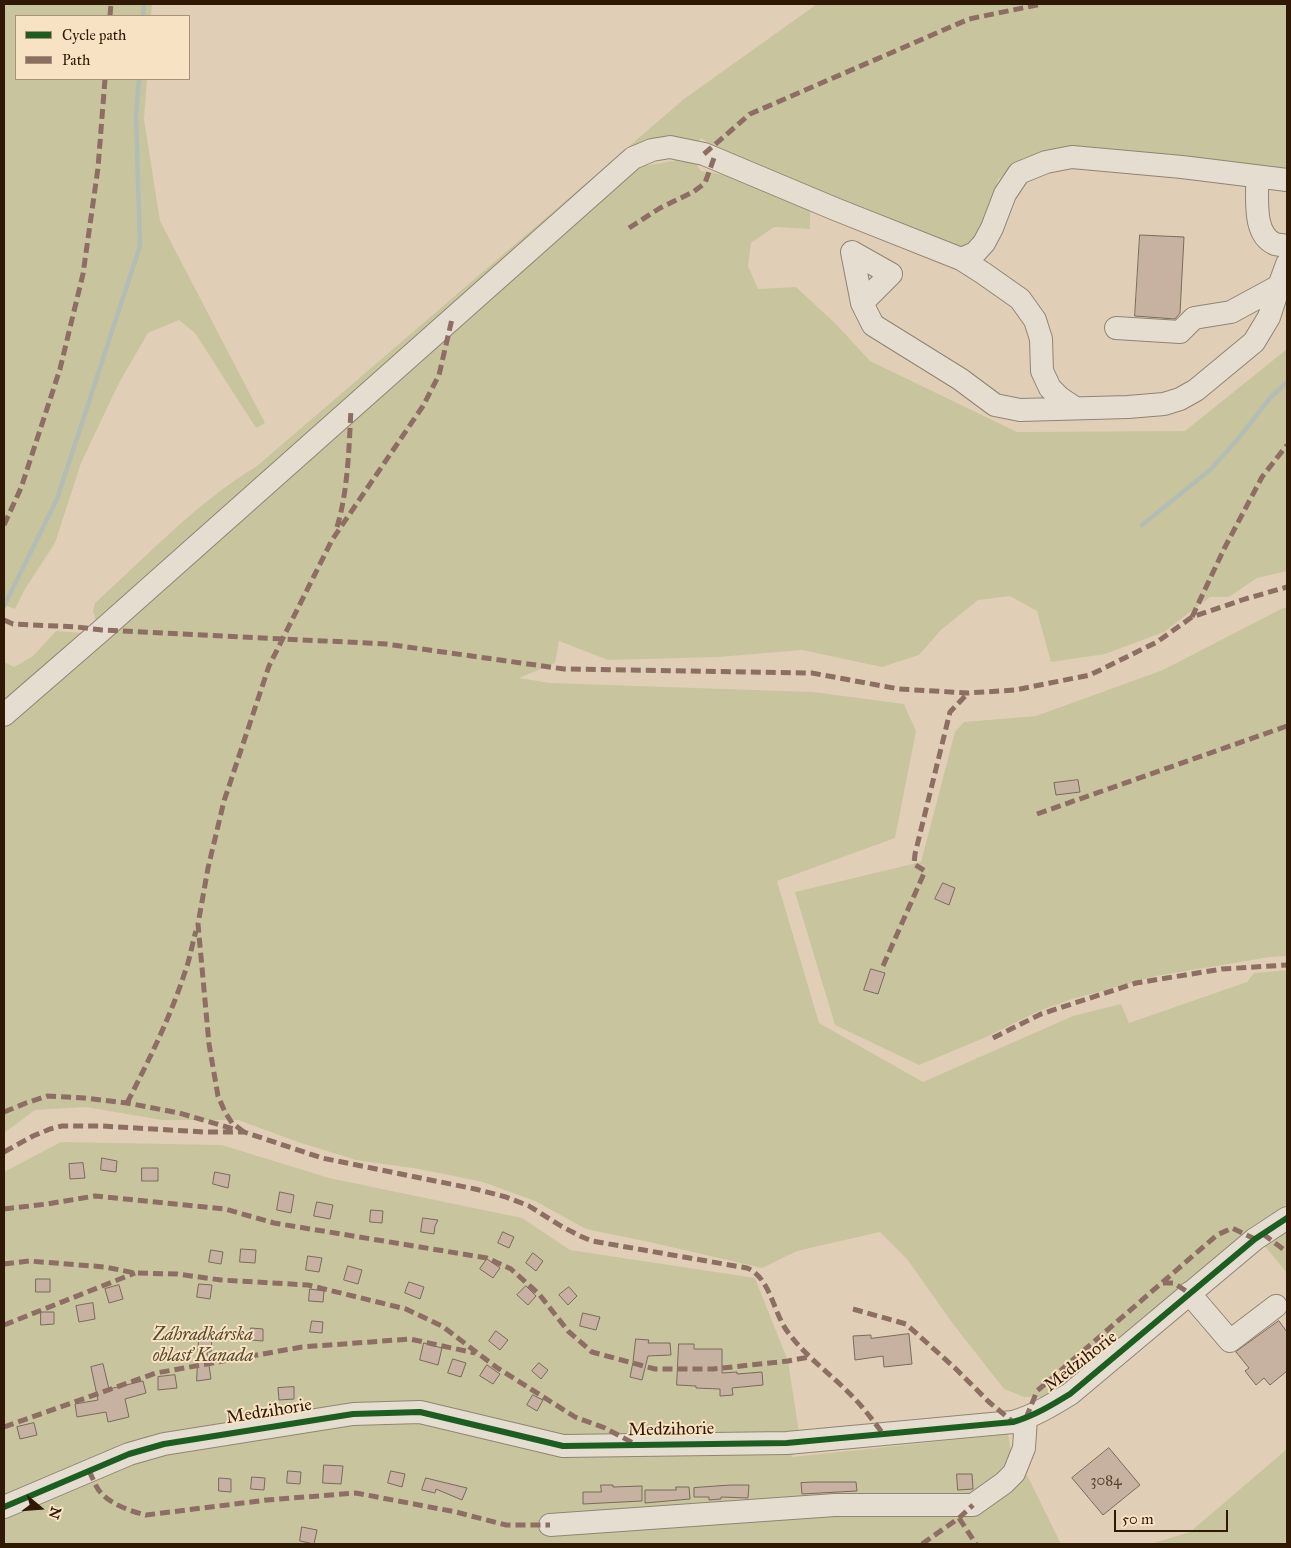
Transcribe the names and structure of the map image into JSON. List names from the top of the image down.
{
  "streets": {
    "street": ["Medzihorie"]
  },
  "parks": ["Záhradkárska oblasť Kanada"],
  "house_numbers": ["3084"],
  "legend": ["Cycle path", "Path"],
  "scale_bar": "50 m",
  "north": "right"
}
